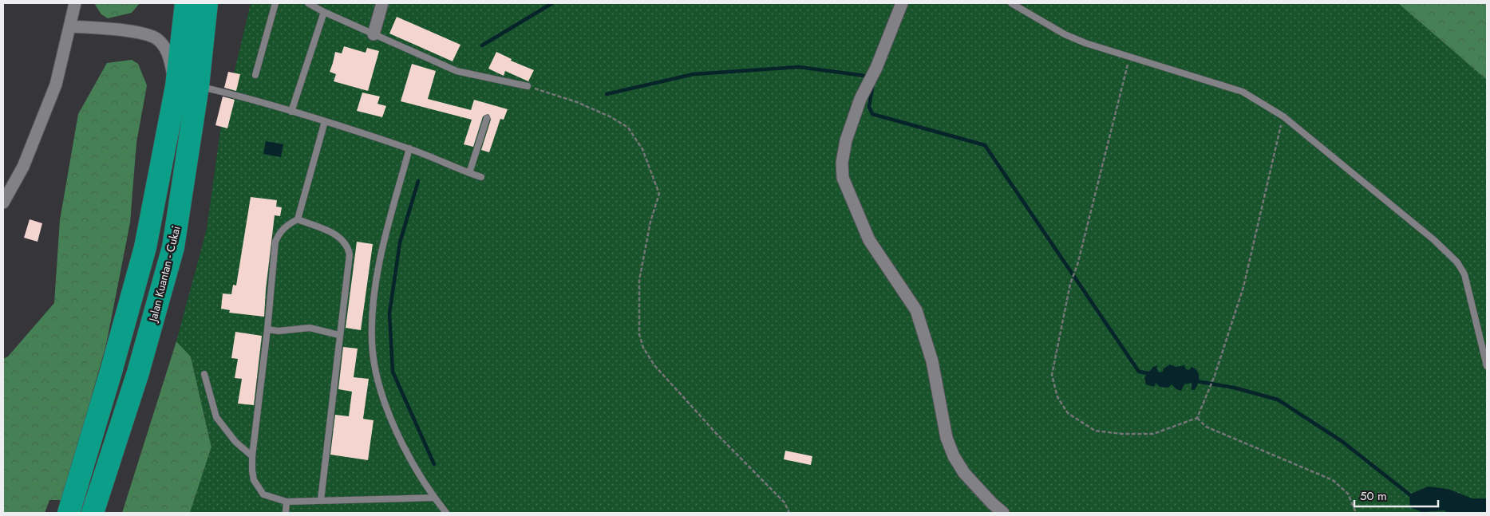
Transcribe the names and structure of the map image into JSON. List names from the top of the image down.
{
  "streets": {
    "highway": ["Jalan Kuantan - Cukai"]
  },
  "scale_bar": "50 m"
}
